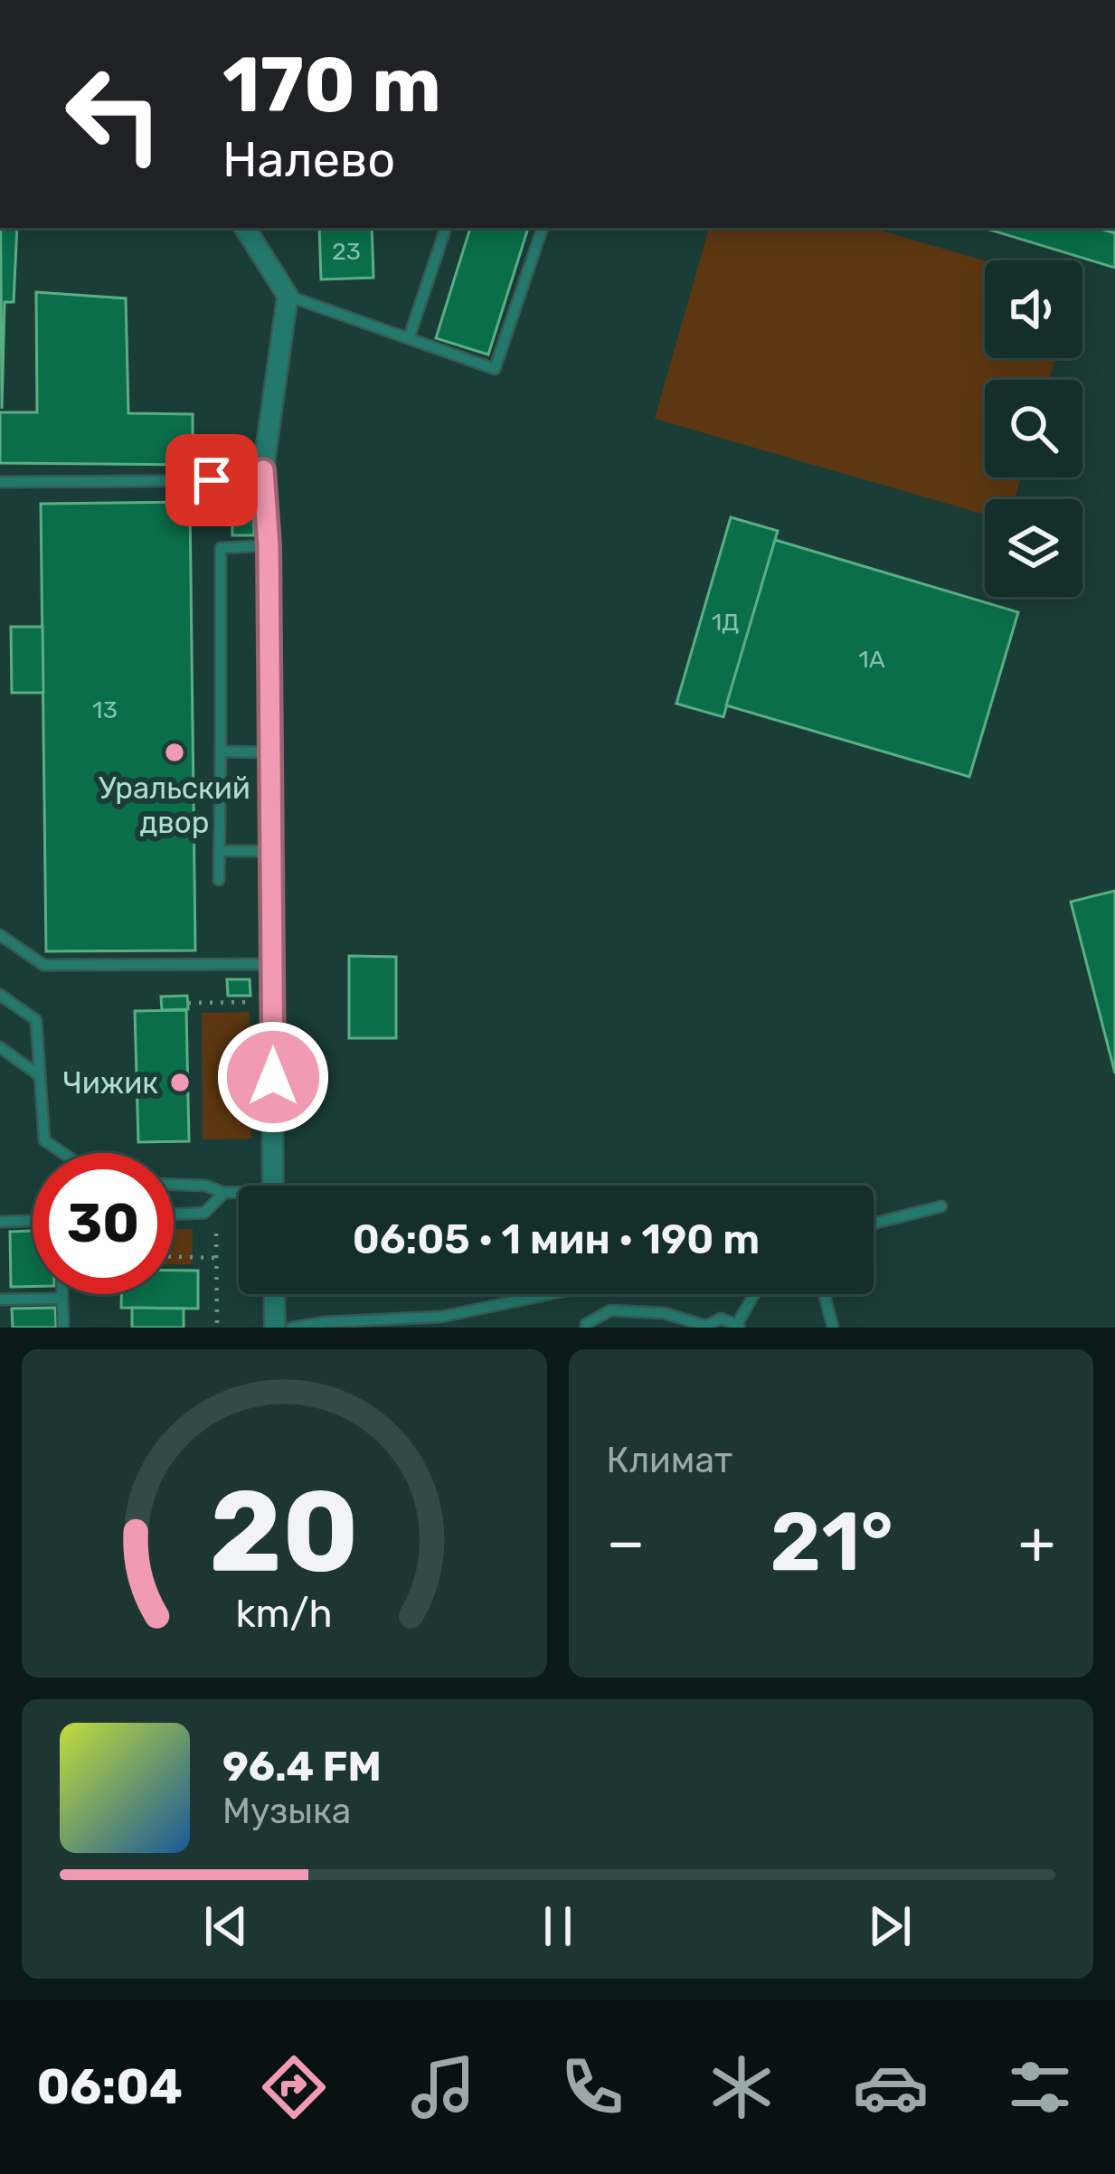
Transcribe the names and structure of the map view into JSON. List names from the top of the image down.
{
  "places": ["Уральский двор", "Чижик"],
  "house_numbers": [
    "23",
    "1Д",
    "1А",
    "13"
  ],
  "page": {
    "turn": ["170 m", "Налево"],
    "limit": "30",
    "trip": "06:05 · 1 мин · 190 m",
    "tile": "Климат",
    "heat": ["−", "21°", "+"],
    "song": ["96.4 FM", "Музыка"],
    "tabs": "06:04",
    "gauge": ["20", "km/h"]
  }
}
